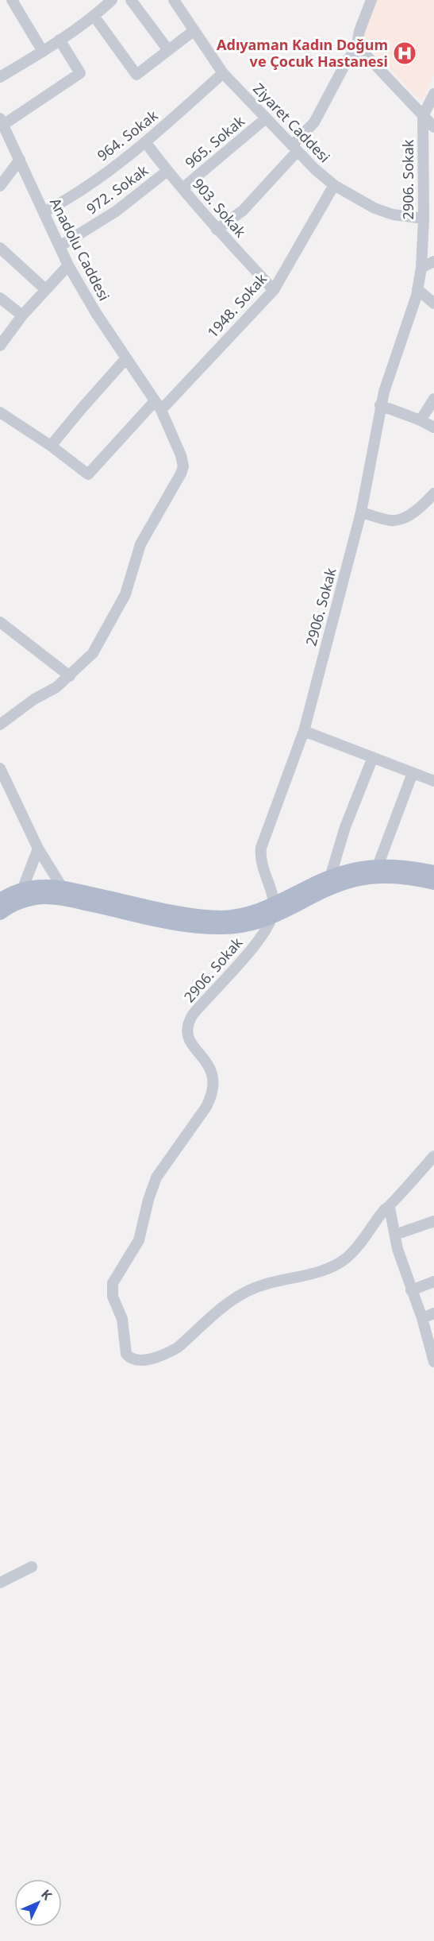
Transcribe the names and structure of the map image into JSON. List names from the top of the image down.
{
  "streets": {
    "street": [
      "Ziyaret Caddesi",
      "964. Sokak",
      "965. Sokak",
      "2906. Sokak",
      "972. Sokak",
      "903. Sokak",
      "Anadolu Caddesi",
      "1948. Sokak"
    ]
  },
  "crossings": [
    ["Ziyaret Caddesi", "964. Sokak"],
    ["Ziyaret Caddesi", "965. Sokak"],
    ["Ziyaret Caddesi", "2906. Sokak"],
    ["Ziyaret Caddesi", "1948. Sokak"],
    ["964. Sokak", "903. Sokak"],
    ["964. Sokak", "Anadolu Caddesi"],
    ["965. Sokak", "903. Sokak"],
    ["972. Sokak", "903. Sokak"],
    ["972. Sokak", "Anadolu Caddesi"],
    ["903. Sokak", "1948. Sokak"],
    ["Anadolu Caddesi", "1948. Sokak"]
  ],
  "places": {
    "hospital": ["Adıyaman Kadın Doğum ve Çocuk Hastanesi"]
  },
  "north": "top right"
}
